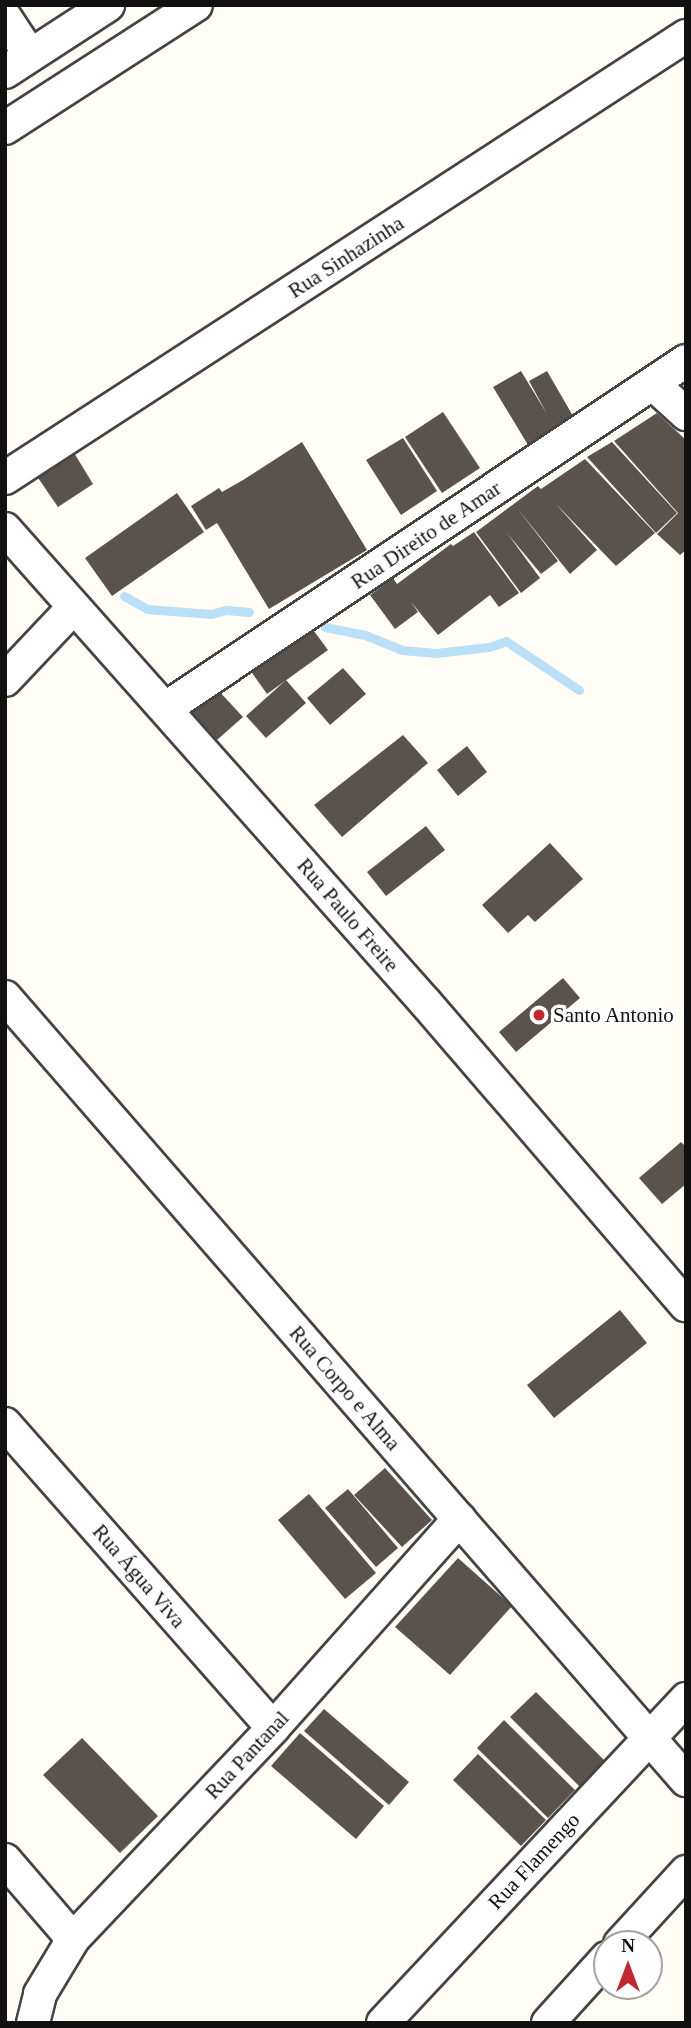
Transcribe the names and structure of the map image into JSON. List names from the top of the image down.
{
  "streets": {
    "street": [
      "Rua Sinhazinha",
      "Rua Direito de Amar",
      "Rua Paulo Freire",
      "Rua Corpo e Alma",
      "Rua Água Viva",
      "Rua Pantanal",
      "Rua Flamengo"
    ]
  },
  "crossings": [
    ["Rua Direito de Amar", "Rua Paulo Freire"],
    ["Rua Corpo e Alma", "Rua Pantanal"],
    ["Rua Corpo e Alma", "Rua Flamengo"],
    ["Rua Água Viva", "Rua Pantanal"]
  ],
  "places": ["Santo Antonio"],
  "north": "top"
}
